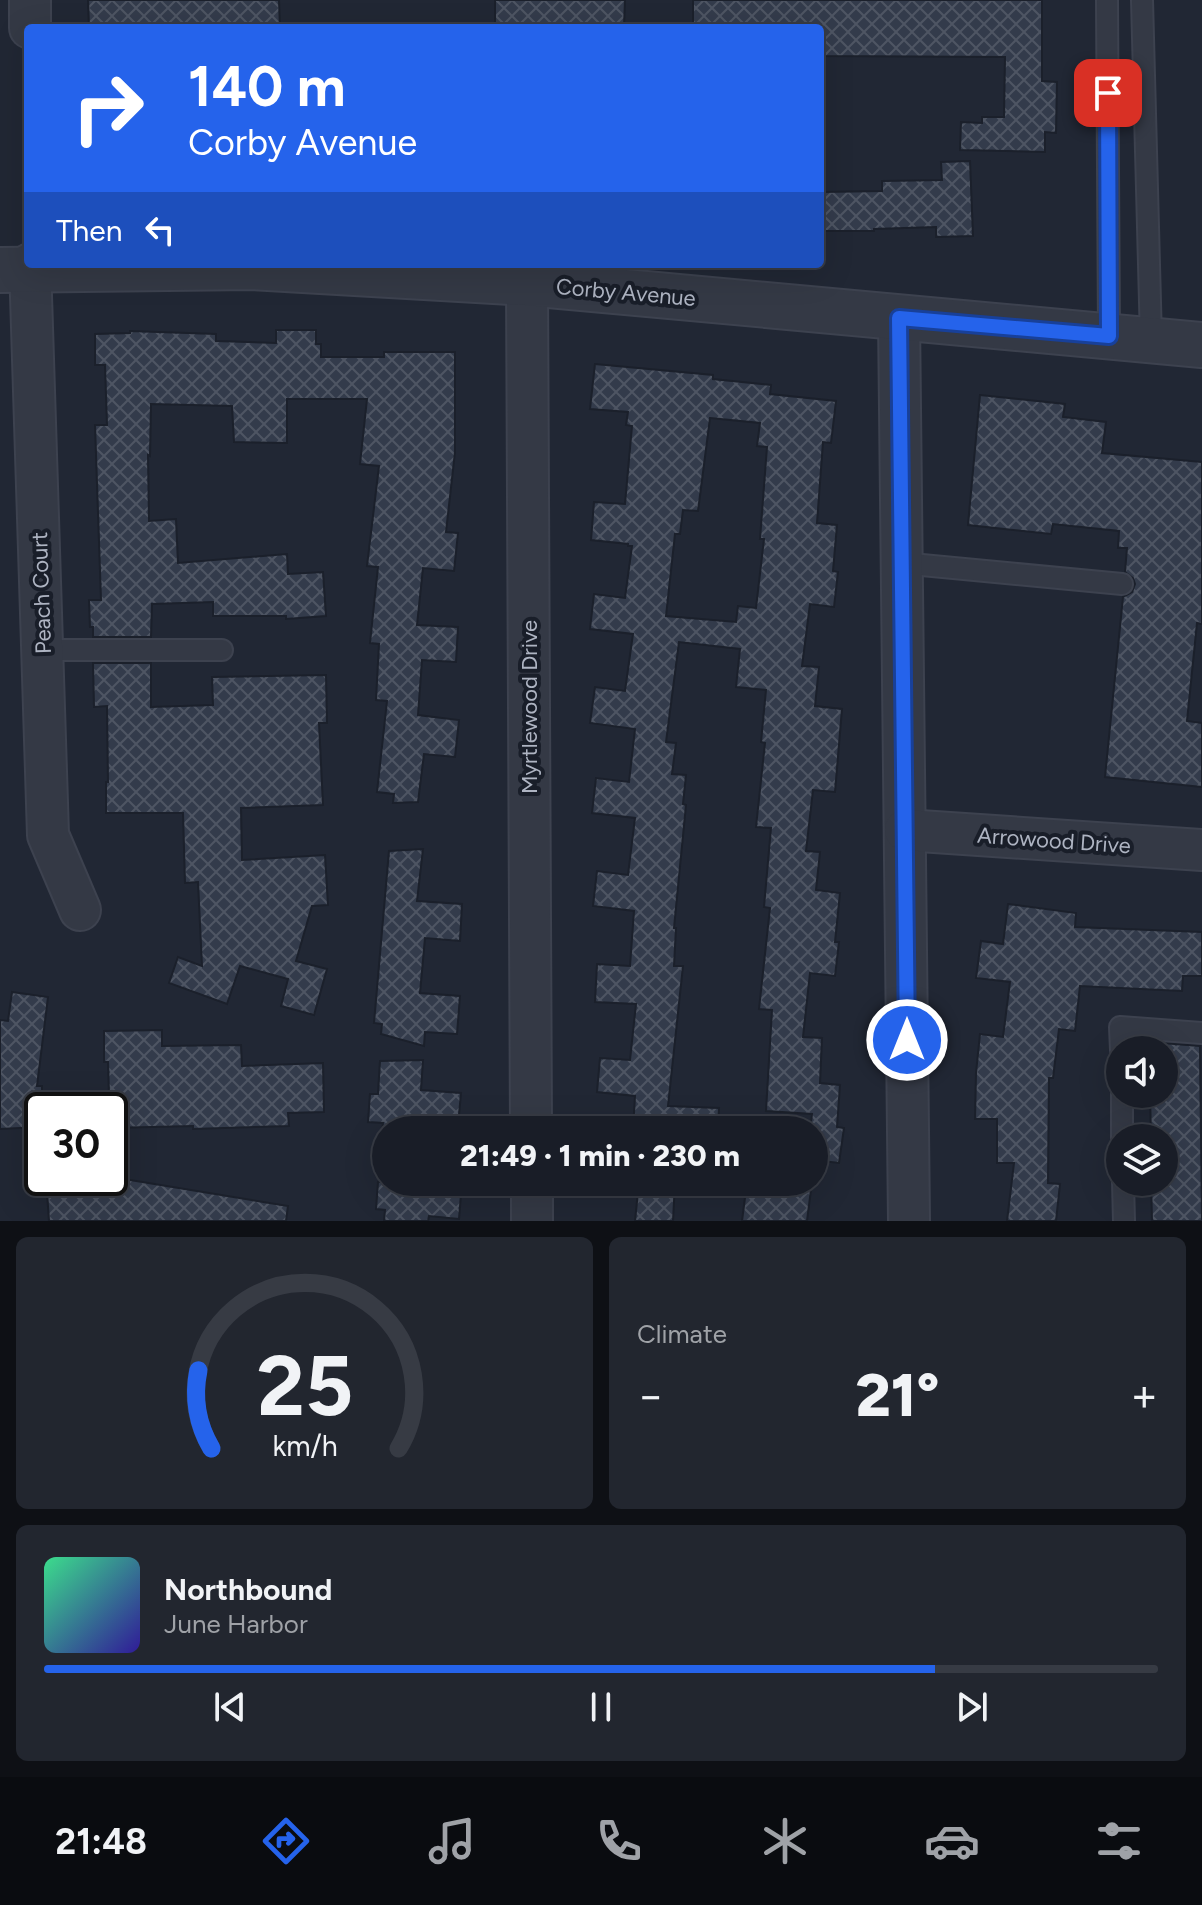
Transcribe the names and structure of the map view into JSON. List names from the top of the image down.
{
  "streets": {
    "street": [
      "Corby Avenue",
      "Peach Court",
      "Myrtlewood Drive",
      "Arrowood Drive"
    ]
  },
  "crossings": [
    ["Corby Avenue", "Myrtlewood Drive"]
  ],
  "page": {
    "turn": ["140 m", "Corby Avenue"],
    "then": "Then",
    "limit": "30",
    "trip": "21:49 · 1 min · 230 m",
    "tile": "Climate",
    "heat": ["−", "21°", "+"],
    "song": ["Northbound", "June Harbor"],
    "tabs": "21:48",
    "gauge": ["25", "km/h"]
  }
}
